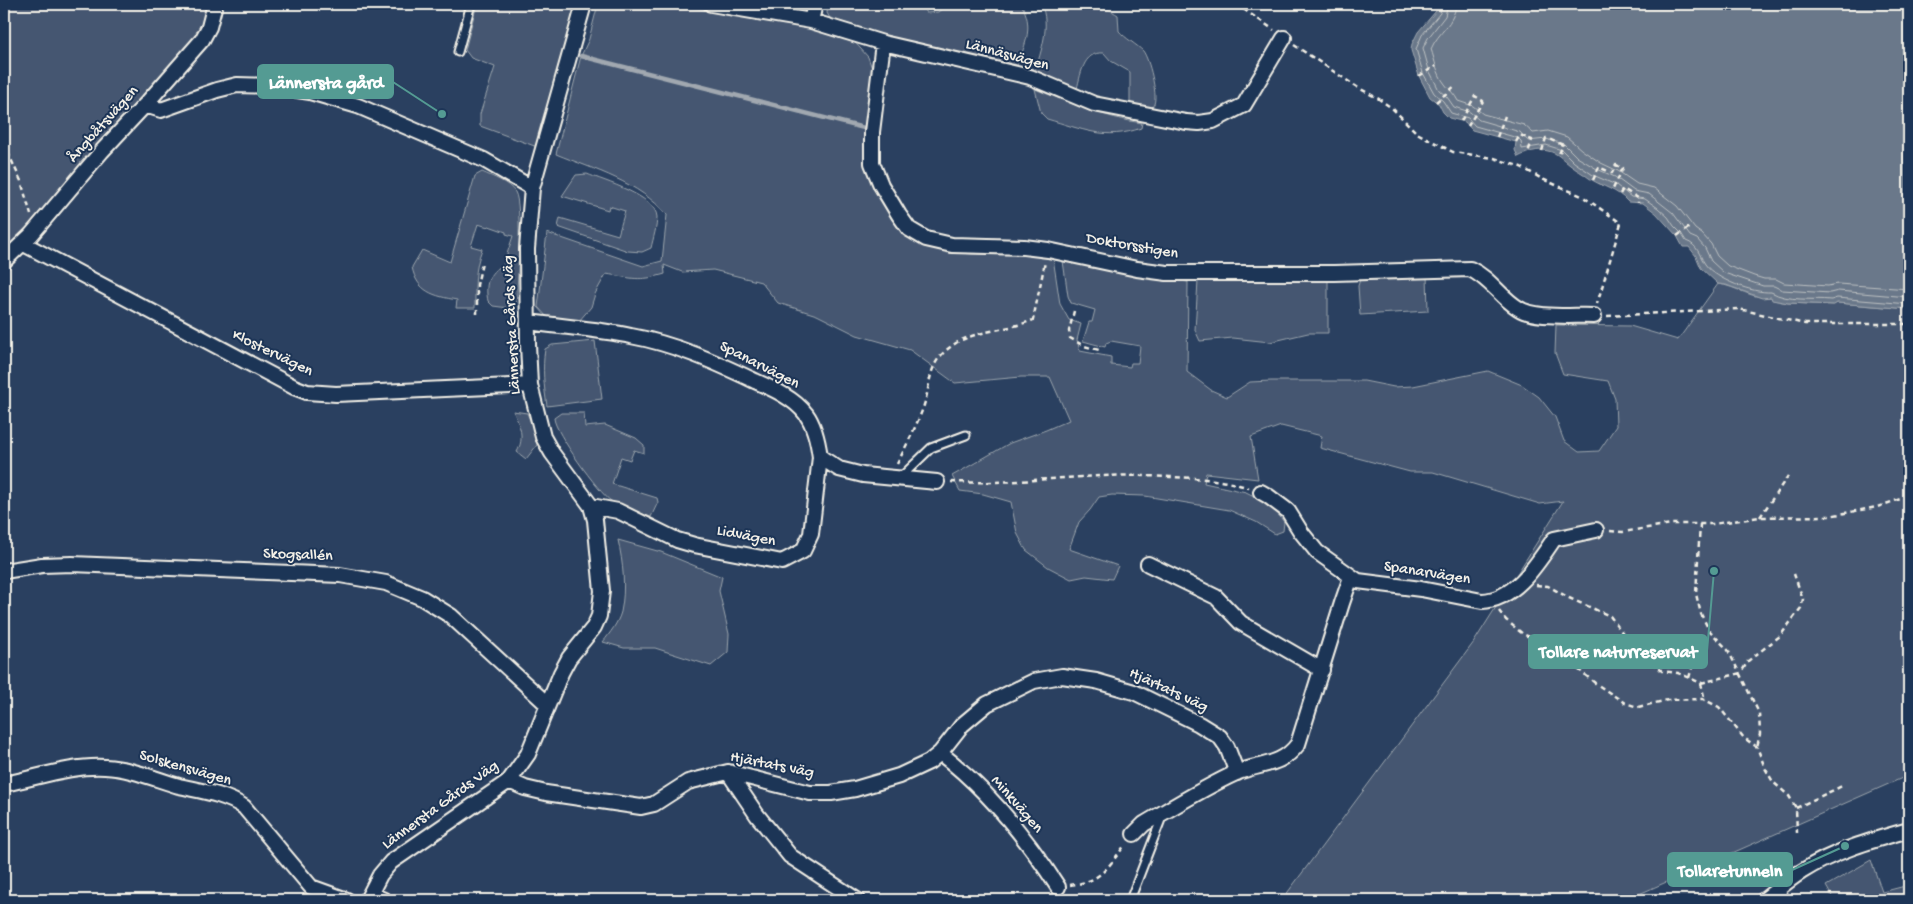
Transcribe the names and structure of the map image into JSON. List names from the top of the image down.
{
  "streets": {
    "street": [
      "Lännäsvägen",
      "Ångbåtsvägen",
      "Doktorsstigen",
      "Lännersta Gårds Väg",
      "Klostervägen",
      "Spanarvägen",
      "Lidvägen",
      "Skogsallén",
      "Hjärtats väg",
      "Solskensvägen",
      "Minkvägen"
    ]
  },
  "crossings": [
    ["Lännäsvägen", "Doktorsstigen"],
    ["Ångbåtsvägen", "Klostervägen"],
    ["Lännersta Gårds Väg", "Klostervägen"],
    ["Lännersta Gårds Väg", "Spanarvägen"],
    ["Lännersta Gårds Väg", "Lidvägen"],
    ["Lännersta Gårds Väg", "Skogsallén"],
    ["Lännersta Gårds Väg", "Hjärtats väg"],
    ["Spanarvägen", "Lidvägen"],
    ["Hjärtats väg", "Minkvägen"]
  ],
  "places": ["Lännersta gård", "Tollare naturreservat", "Tollaretunneln"]
}
